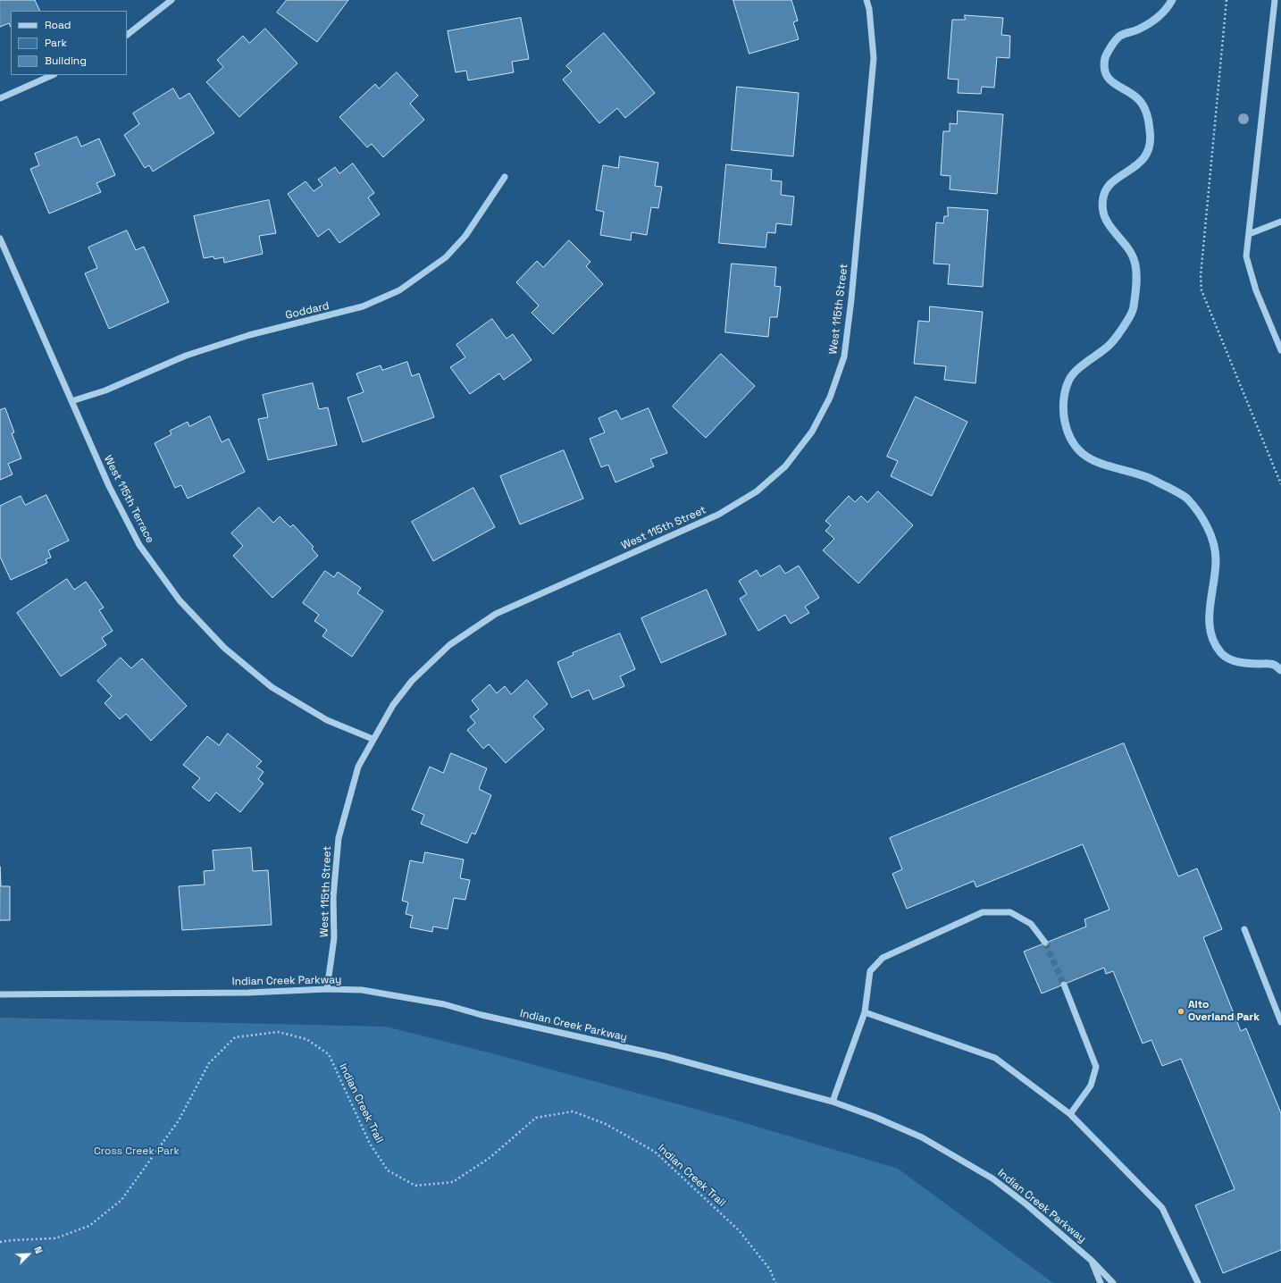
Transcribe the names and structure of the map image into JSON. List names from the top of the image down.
{
  "streets": {
    "street": [
      "West 115th Street",
      "Goddard",
      "West 115th Terrace",
      "Indian Creek Parkway"
    ],
    "path": ["Indian Creek Trail"]
  },
  "crossings": [
    ["West 115th Street", "West 115th Terrace"],
    ["West 115th Street", "Indian Creek Parkway"],
    ["Goddard", "West 115th Terrace"]
  ],
  "parks": ["Cross Creek Park"],
  "places": ["Alto Overland Park"],
  "legend": ["Road", "Park", "Building"],
  "north": "top right"
}
